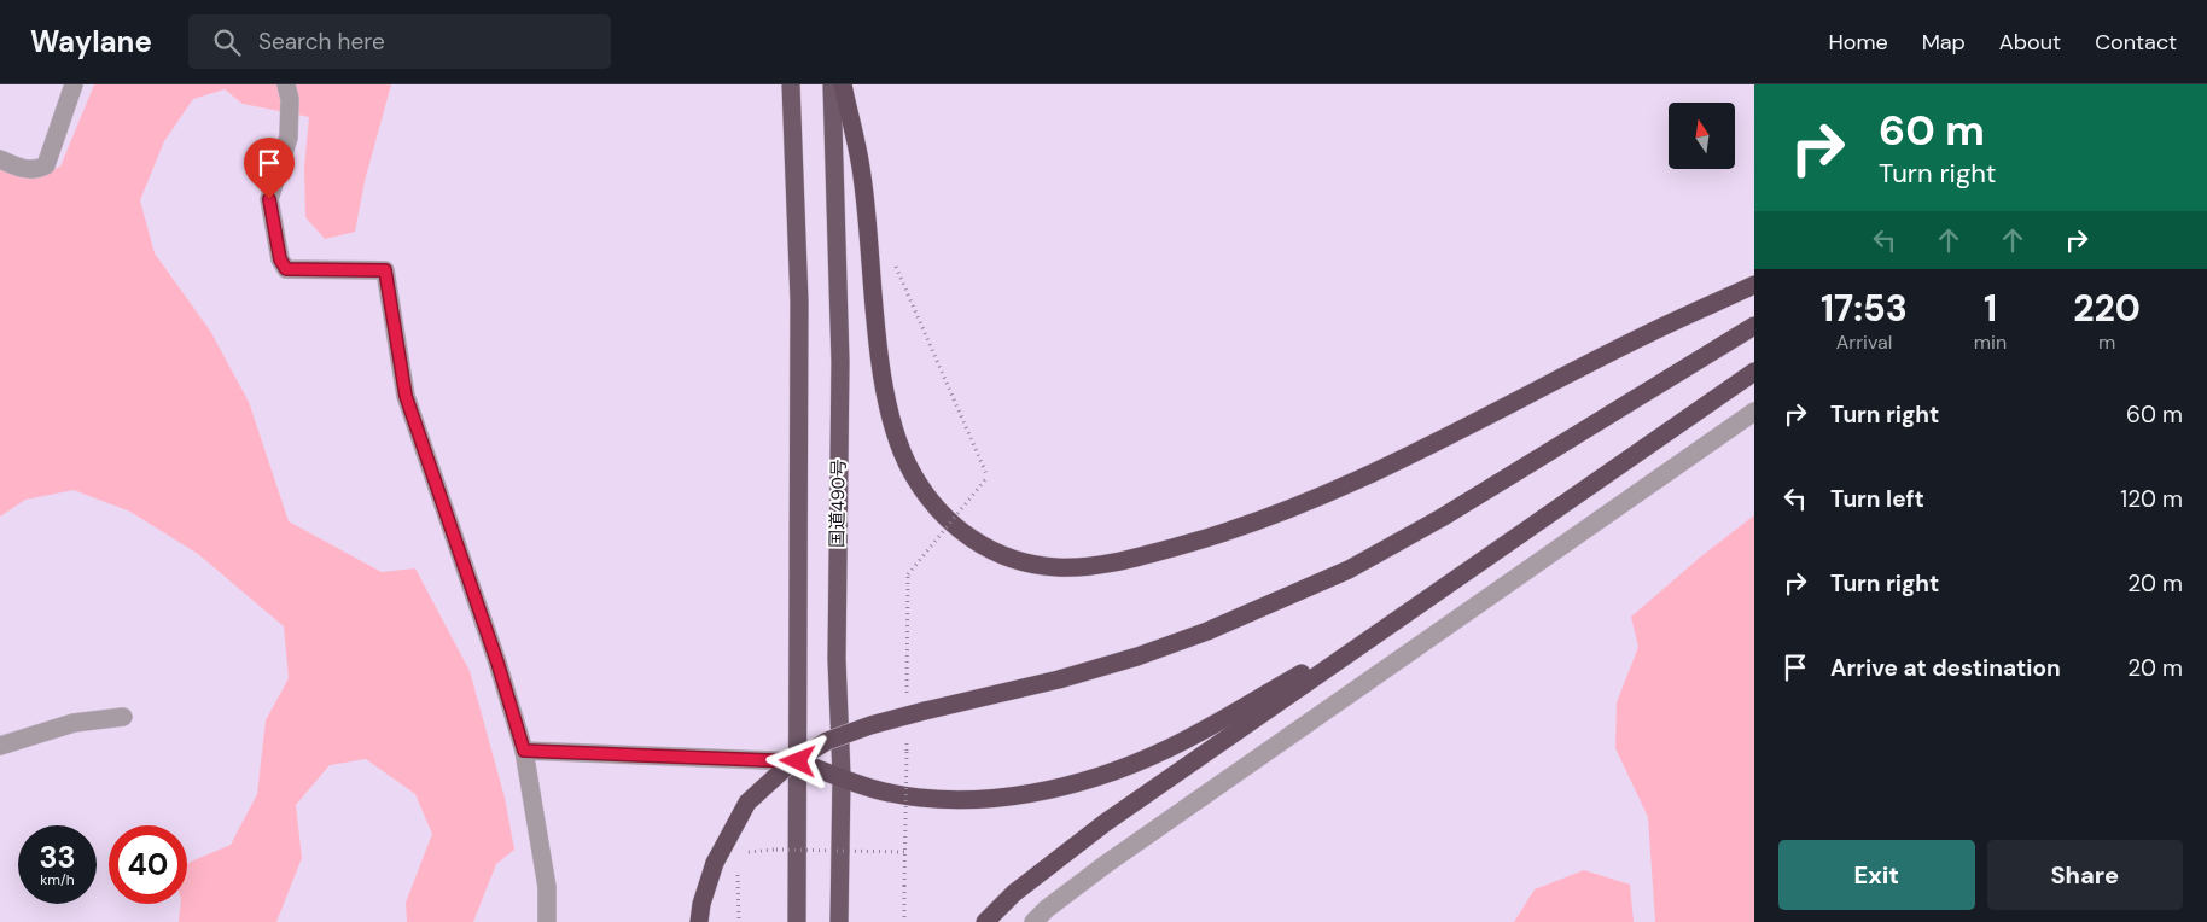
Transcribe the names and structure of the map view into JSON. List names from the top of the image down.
{
  "streets": {
    "highway": ["国道490号"]
  },
  "north": "top",
  "page": {
    "header": "Waylane",
    "search": "Search here",
    "nav": [
      "Home",
      "Map",
      "About",
      "Contact"
    ],
    "turn": ["60 m", "Turn right"],
    "eta": [
      "17:53",
      "Arrival",
      "1",
      "min",
      "220",
      "m"
    ],
    "list": [
      {
        "name": "Turn right",
        "value": "60 m"
      },
      {
        "name": "Turn left",
        "value": "120 m"
      },
      {
        "name": "Turn right",
        "value": "20 m"
      },
      {
        "name": "Arrive at destination",
        "value": "20 m"
      }
    ],
    "speed": "33 km/h",
    "limit": "40",
    "buttons": ["Exit", "Share"]
  }
}
